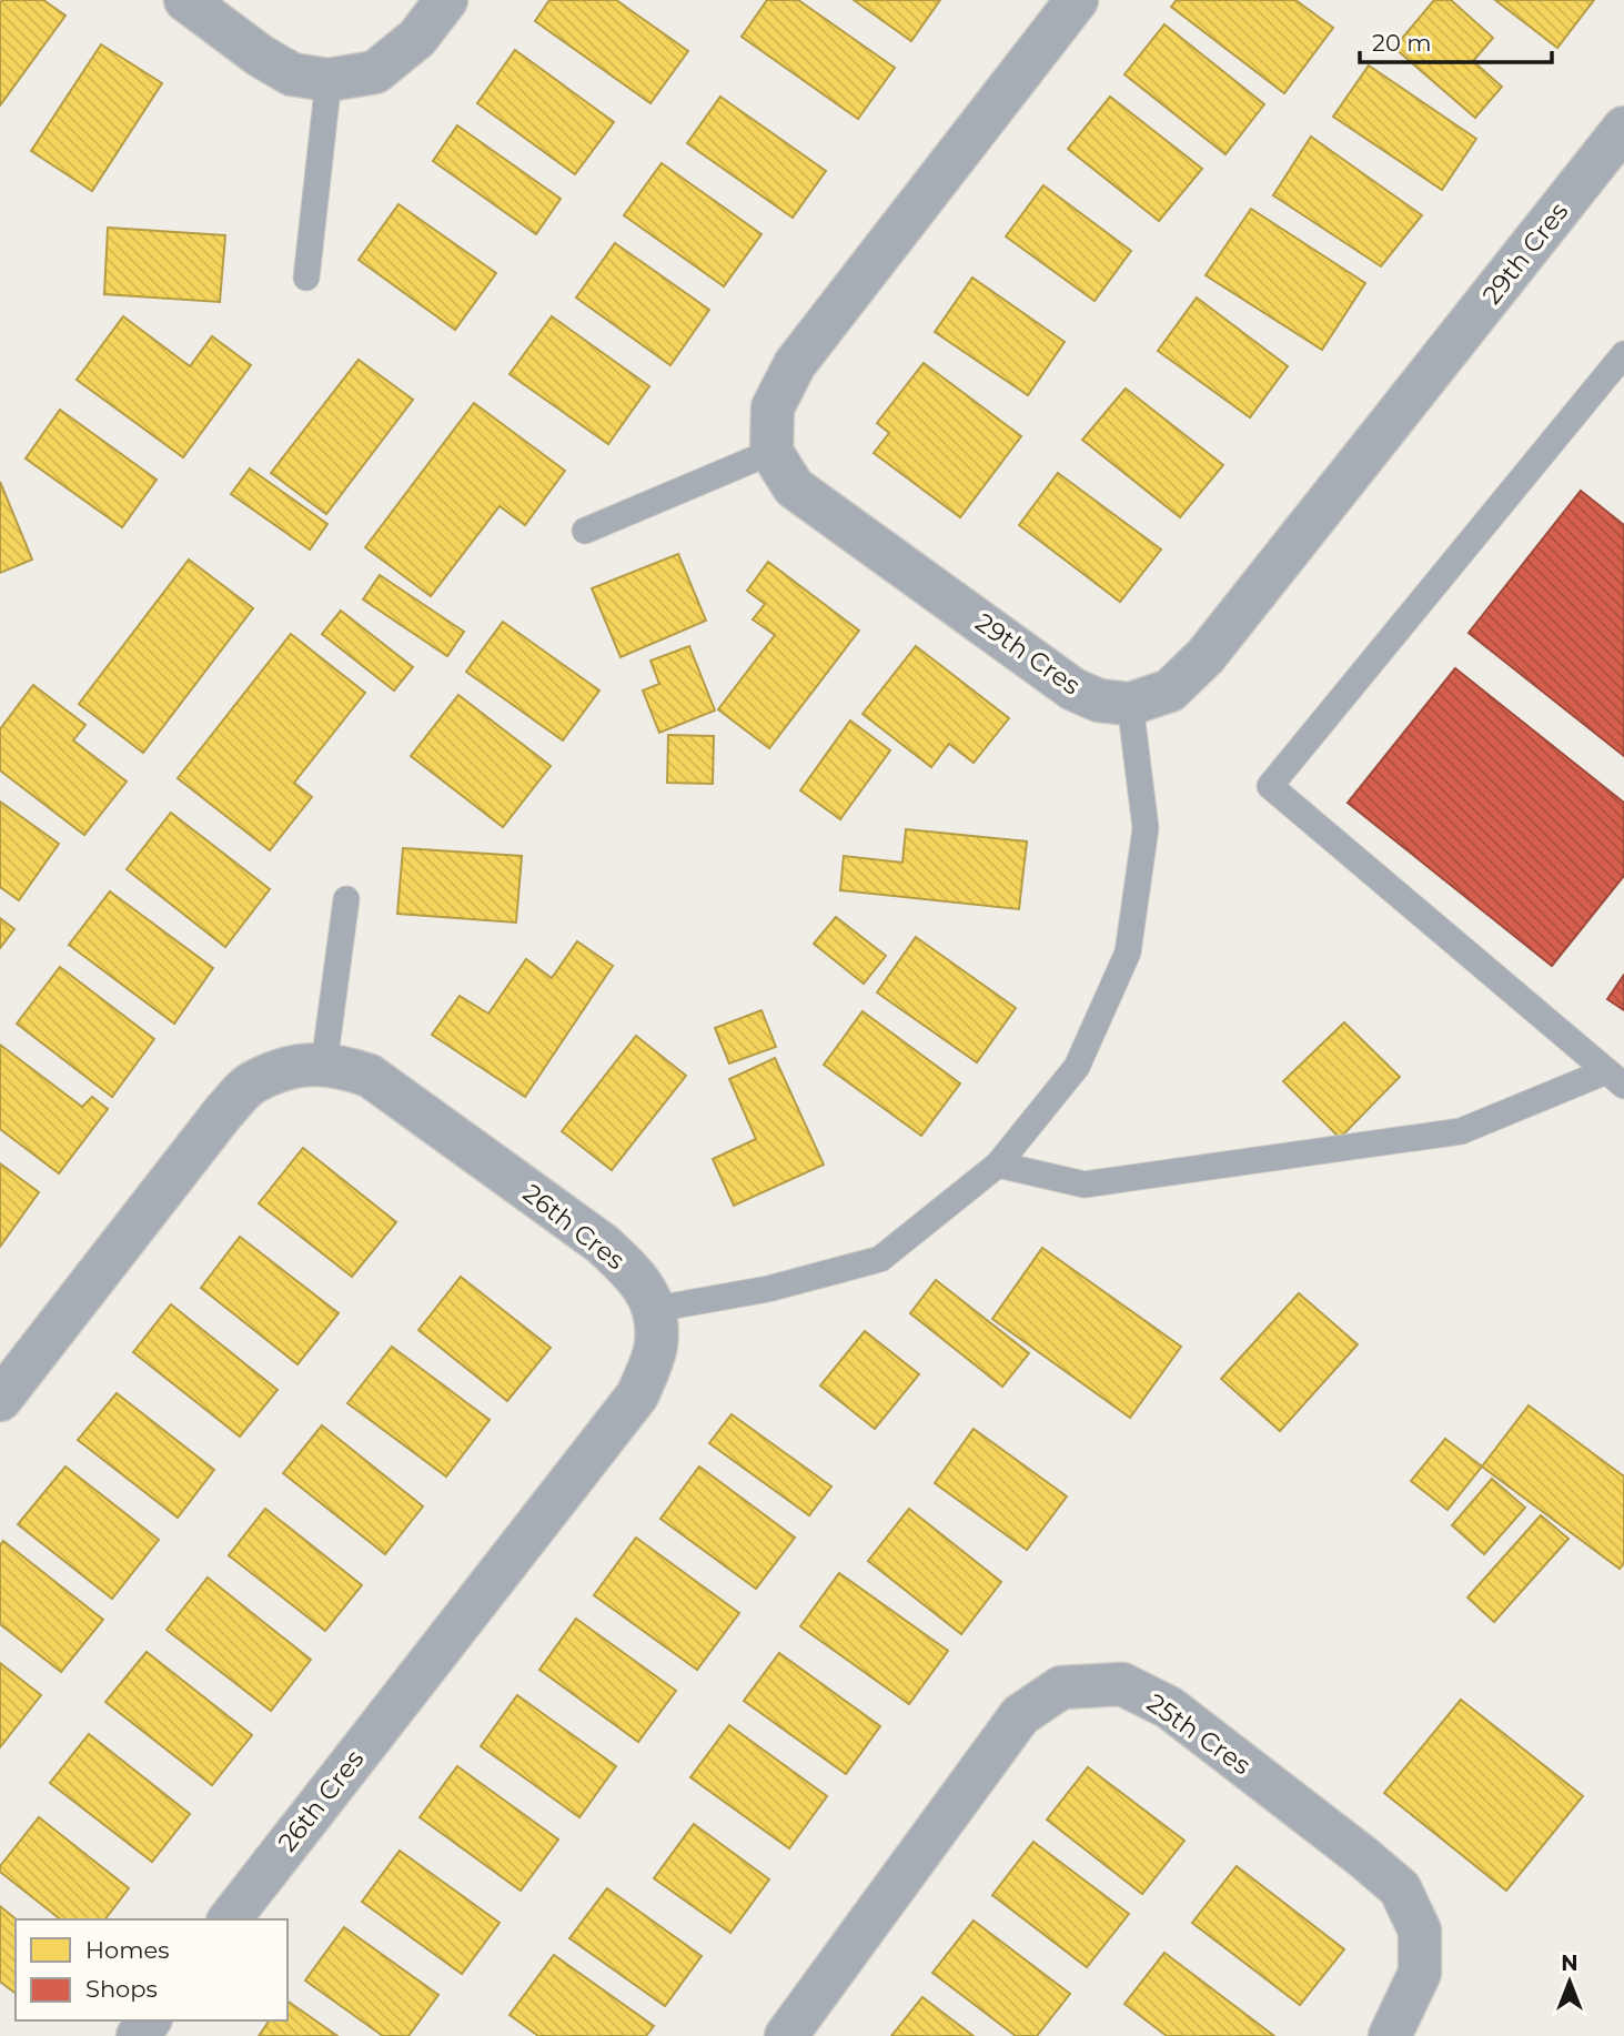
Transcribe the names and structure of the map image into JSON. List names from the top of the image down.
{
  "streets": {
    "street": ["29th Cres", "26th Cres", "25th Cres"]
  },
  "legend": ["Homes", "Shops"],
  "scale_bar": "20 m",
  "north": "top"
}
